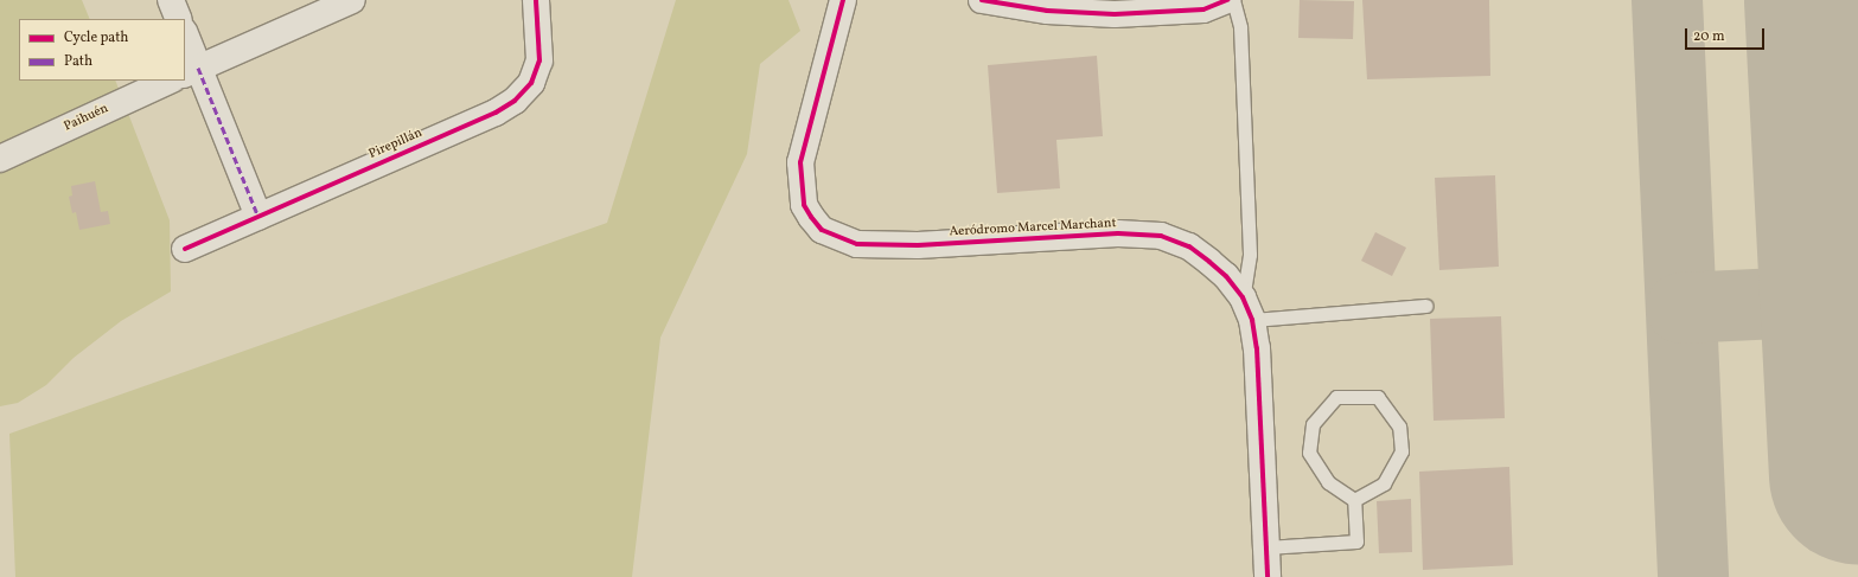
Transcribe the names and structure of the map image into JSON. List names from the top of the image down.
{
  "streets": {
    "street": ["Paihuén", "Pirepillán", "Aeródromo Marcel Marchant"]
  },
  "legend": ["Cycle path", "Path"],
  "scale_bar": "20 m"
}
